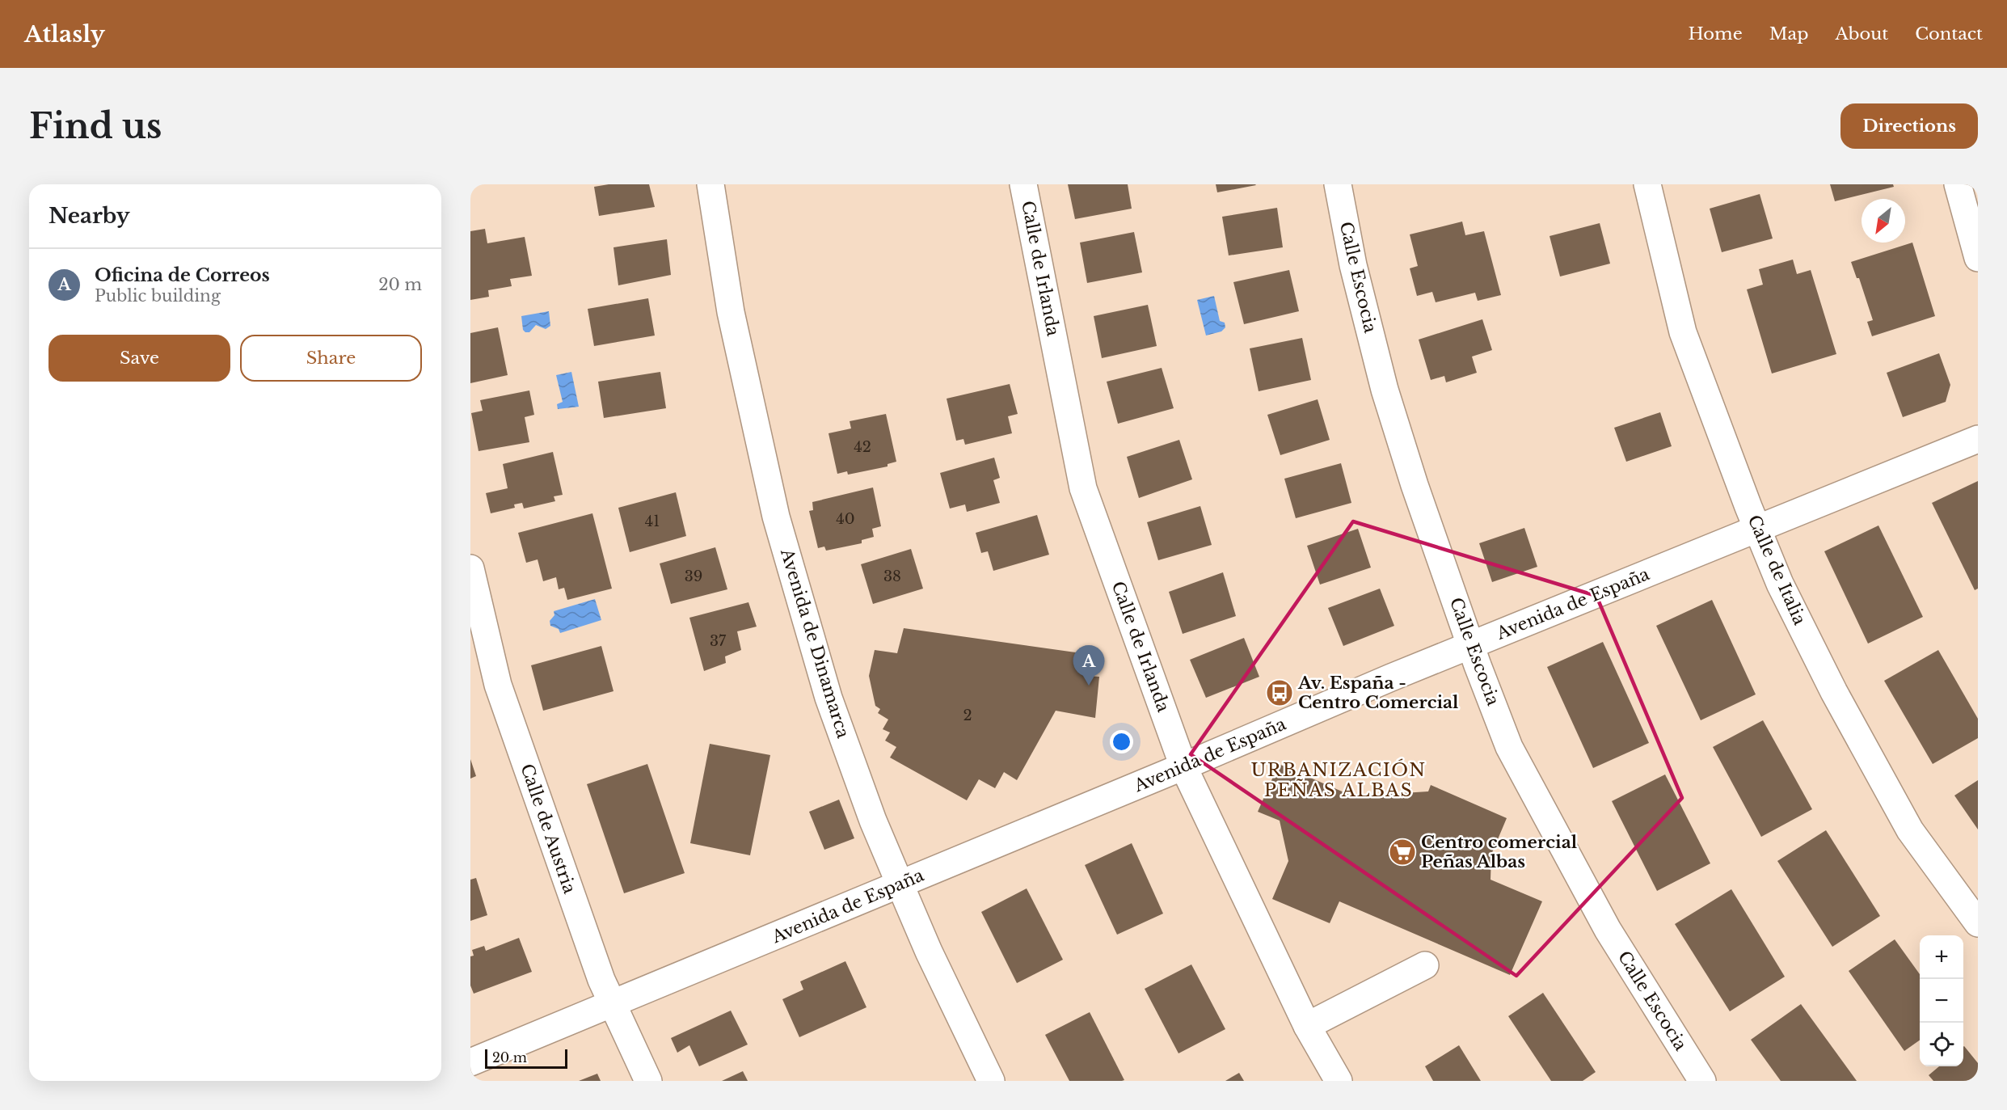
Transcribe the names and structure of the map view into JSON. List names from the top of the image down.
{
  "streets": {
    "street": [
      "Calle de Irlanda",
      "Calle Escocia",
      "Calle de Italia",
      "Avenida de España",
      "Avenida de Dinamarca",
      "Calle de Austria"
    ]
  },
  "crossings": [
    ["Calle de Irlanda", "Avenida de España"],
    ["Calle Escocia", "Avenida de España"],
    ["Calle de Italia", "Avenida de España"],
    ["Avenida de España", "Avenida de Dinamarca"],
    ["Avenida de España", "Calle de Austria"]
  ],
  "districts": ["URBANIZACIÓN PEÑAS ALBAS"],
  "places": {
    "bus stop": ["Av. España - Centro Comercial"],
    "supermarket": ["Centro comercial Peñas Albas"]
  },
  "house_numbers": [
    "42",
    "40",
    "41",
    "39",
    "38",
    "37",
    "2"
  ],
  "scale_bar": "20 m",
  "north": "bottom left",
  "page": {
    "header": "Atlasly",
    "nav": [
      "Home",
      "Map",
      "About",
      "Contact"
    ],
    "buttons": [
      "Directions",
      ["Save", "Share"]
    ],
    "title": "Find us",
    "heading": "Nearby",
    "list": [
      {
        "mark": "A",
        "name": "Oficina de Correos",
        "note": "Public building",
        "value": "20 m"
      }
    ],
    "pins": "A",
    "map_buttons": ["+", "−"],
    "scale": "20 m"
  }
}
